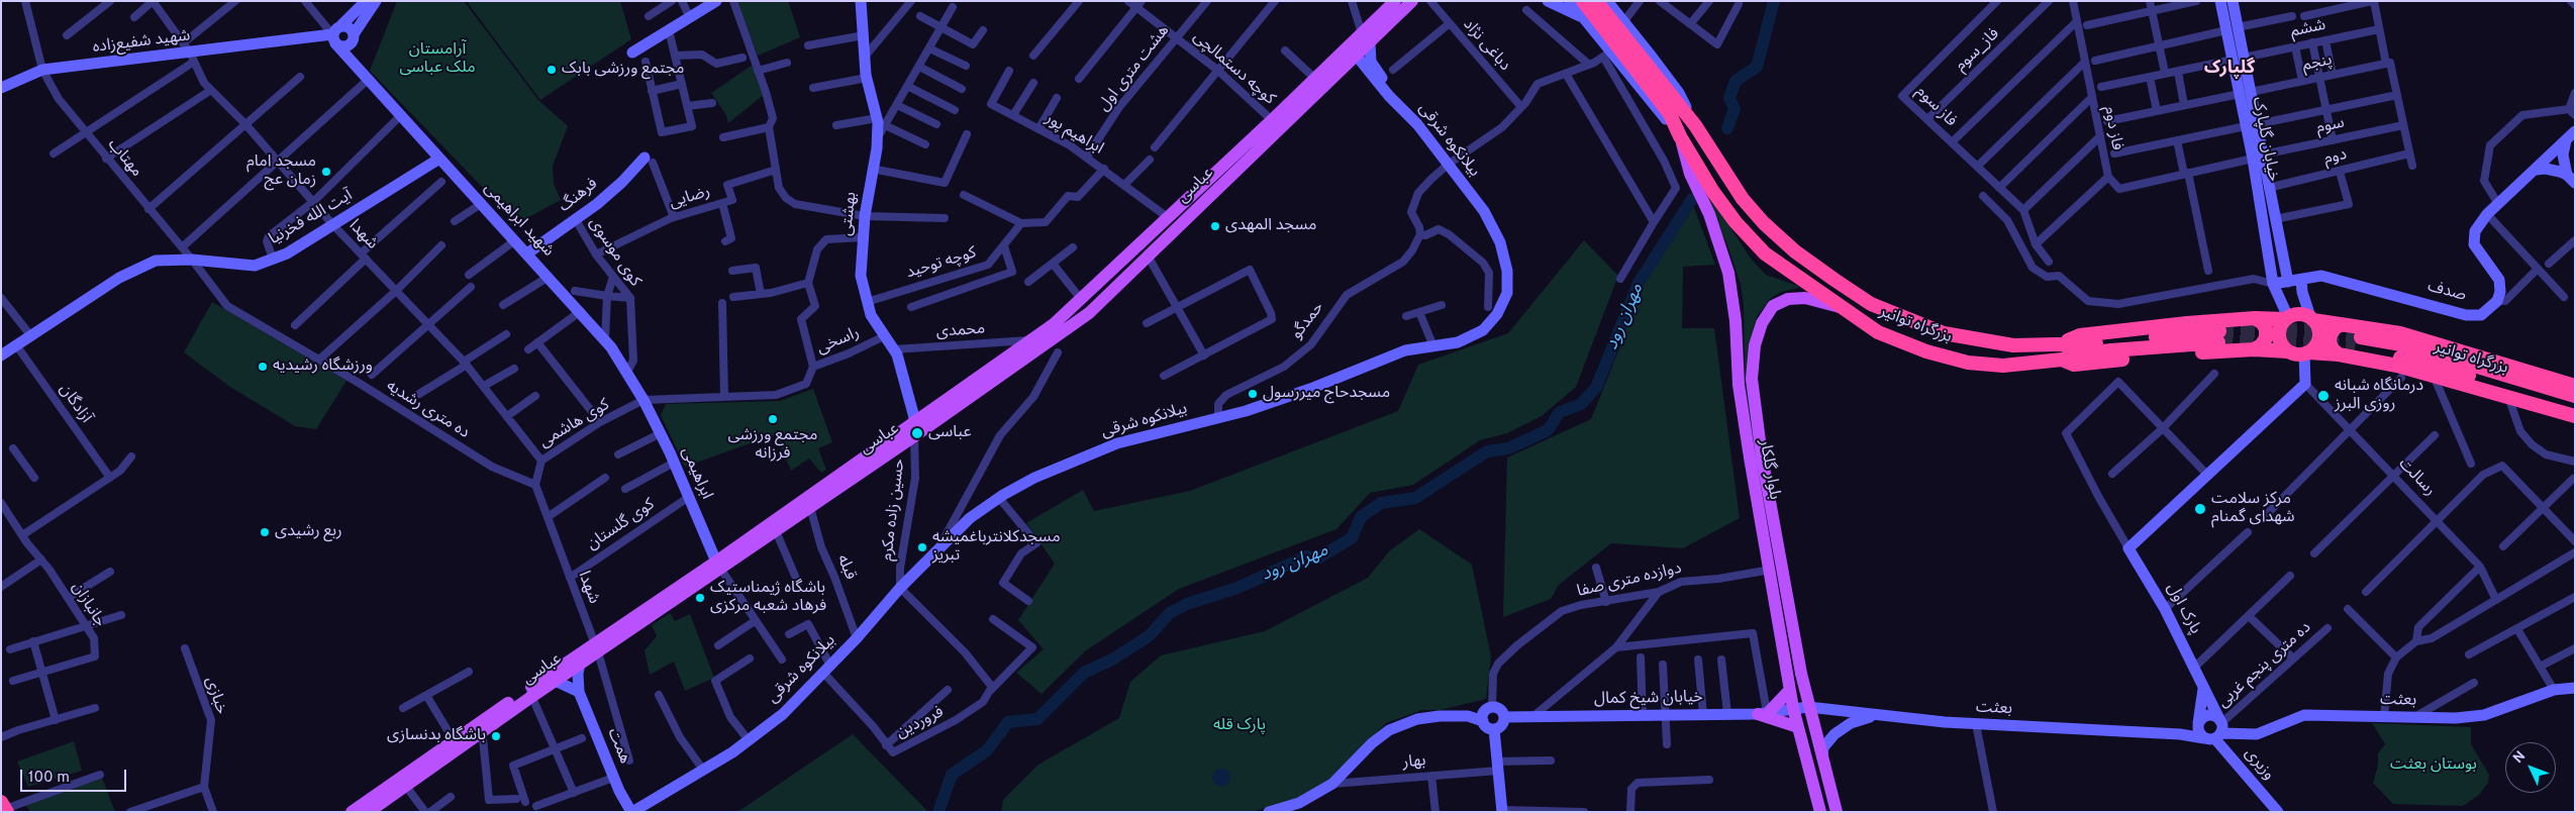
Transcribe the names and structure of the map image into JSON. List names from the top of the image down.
{
  "streets": {
    "highway": ["بزرگراه توانیر"],
    "main road": [
      "شهید شفیع‌زاده",
      "خیابان گلپارک",
      "بیلانکوه شرقی",
      "عباسى",
      "فرهنگ",
      "بهشتی",
      "آیت الله فخرنیا",
      "شهید ابراهیمی",
      "صدف",
      "بلوار گلکار",
      "ابراهیمی",
      "پارک اول",
      "خیابان شیخ کمال",
      "بعثت",
      "همت",
      "وزیری"
    ],
    "street": [
      "ششم",
      "دباغی نژاد",
      "فاز_سوم",
      "پنجم",
      "هشت متری اول",
      "کوچه دستمالچی",
      "فاز سوم",
      "سوم",
      "فاز دوم",
      "ابراهیم پور",
      "دوم",
      "مهتاب",
      "رضایی",
      "شهدا",
      "کوی موسوی",
      "کوچه توحید",
      "حمدگو",
      "محمدی",
      "راسخی",
      "آزادگان",
      "ده متری رشدیه",
      "کوی هاشمی",
      "رسالت",
      "حسین زاده مکرم",
      "کوی گلستان",
      "قبله",
      "دوازده متری صفا",
      "جانبازان",
      "ده متری پنجم غربی",
      "خبازی",
      "فروردین",
      "بهار"
    ]
  },
  "crossings": [
    ["ششم", "خیابان گلپارک"],
    ["شهید شفیع‌زاده", "مهتاب"],
    ["شهید شفیع‌زاده", "شهید ابراهیمی"],
    ["شهید شفیع‌زاده", "شهدا"],
    ["فاز_سوم", "فاز سوم"],
    ["پنجم", "خیابان گلپارک"],
    ["هشت متری اول", "کوچه دستمالچی"],
    ["هشت متری اول", "ابراهیم پور"],
    ["کوچه دستمالچی", "عباسى"],
    ["سوم", "فاز دوم"],
    ["سوم", "خیابان گلپارک"],
    ["ابراهیم پور", "عباسى"],
    ["خیابان گلپارک", "دوم"],
    ["خیابان گلپارک", "صدف"],
    ["بیلانکوه شرقی", "عباسى"],
    ["بیلانکوه شرقی", "حمدگو"],
    ["بیلانکوه شرقی", "حسین زاده مکرم"],
    ["بیلانکوه شرقی", "قبله"],
    ["بیلانکوه شرقی", "فروردین"],
    ["بیلانکوه شرقی", "همت"],
    ["مهتاب", "آیت الله فخرنیا"],
    ["مهتاب", "ده متری رشدیه"],
    ["عباسى", "بهشتی"],
    ["عباسى", "شهدا"],
    ["عباسى", "محمدی"],
    ["عباسى", "ابراهیمی"],
    ["عباسى", "حسین زاده مکرم"],
    ["عباسى", "قبله"],
    ["عباسى", "همت"],
    ["فرهنگ", "شهید ابراهیمی"],
    ["فرهنگ", "کوی موسوی"],
    ["رضایی", "کوی موسوی"],
    ["بهشتی", "کوچه توحید"],
    ["بهشتی", "محمدی"],
    ["بهشتی", "راسخی"],
    ["آیت الله فخرنیا", "شهید ابراهیمی"],
    ["آیت الله فخرنیا", "شهدا"],
    ["آیت الله فخرنیا", "آزادگان"],
    ["آیت الله فخرنیا", "ده متری رشدیه"],
    ["شهید ابراهیمی", "کوی موسوی"],
    ["شهید ابراهیمی", "راسخی"],
    ["شهید ابراهیمی", "کوی هاشمی"],
    ["شهید ابراهیمی", "ابراهیمی"],
    ["شهدا", "ده متری رشدیه"],
    ["شهدا", "کوی هاشمی"],
    ["شهدا", "کوی گلستان"],
    ["بزرگراه توانیر", "بلوار گلکار"],
    ["راسخی", "کوی هاشمی"],
    ["راسخی", "ابراهیمی"],
    ["ده متری رشدیه", "کوی هاشمی"],
    ["کوی هاشمی", "ابراهیمی"],
    ["بلوار گلکار", "دوازده متری صفا"],
    ["بلوار گلکار", "خیابان شیخ کمال"],
    ["بلوار گلکار", "بعثت"],
    ["ابراهیمی", "کوی گلستان"],
    ["دوازده متری صفا", "خیابان شیخ کمال"],
    ["پارک اول", "ده متری پنجم غربی"],
    ["پارک اول", "بعثت"],
    ["پارک اول", "وزیری"],
    ["ده متری پنجم غربی", "بعثت"],
    ["ده متری پنجم غربی", "وزیری"],
    ["خیابان شیخ کمال", "بعثت"],
    ["بعثت", "وزیری"]
  ],
  "districts": ["گلپارک"],
  "water": ["مهران رود"],
  "parks": ["آرامستان ملک عباسی", "پارک قله", "بوستان بعثت"],
  "places": [
    "مجتمع ورزشی بابک",
    "مسجد امام زمان عج",
    "مسجد المهدی",
    "ورزشگاه رشیدیه",
    "مسجدحاج میررسول",
    "درمانگاه شبانه روزی البرز",
    "مجتمع ورزشی فرزانه",
    "عباسی",
    "مرکز سلامت شهدای گمنام",
    "ربع رشیدی",
    "مسجدکلانترباغمیشه تبریز",
    "باشگاه ژیمناستیک فرهاد شعبه مرکزی",
    "باشگاه بدنسازی"
  ],
  "scale_bar": "100 m",
  "north": "top left"
}
